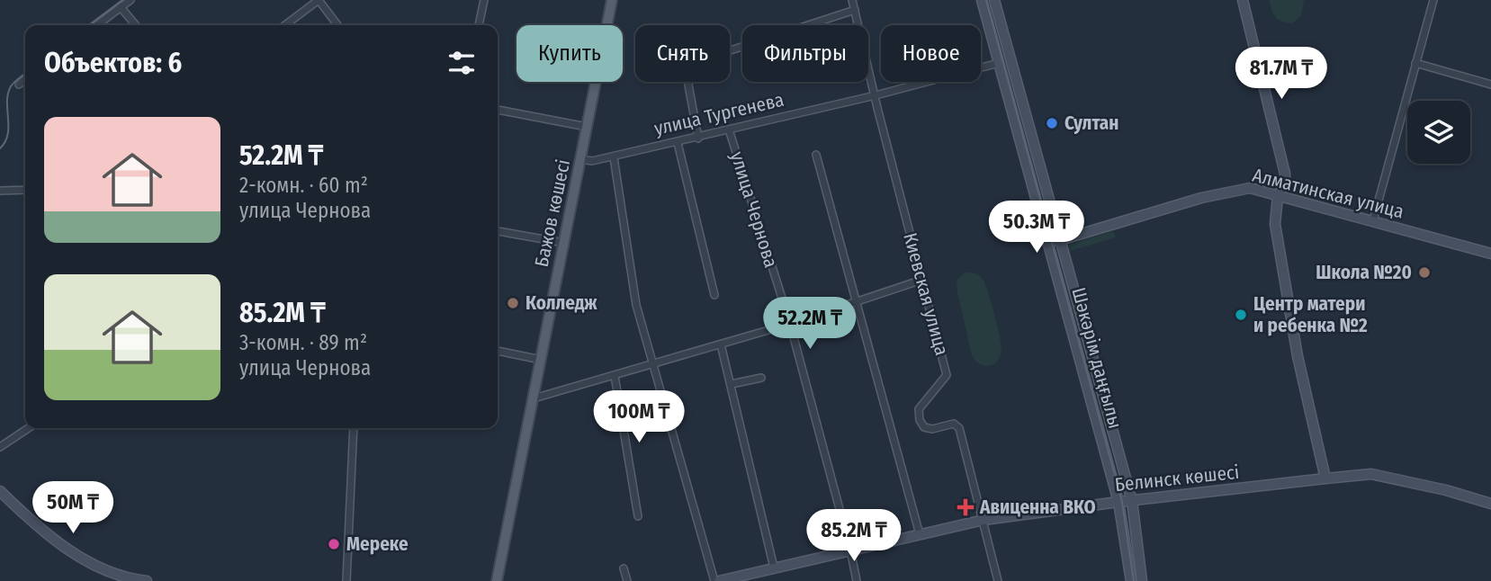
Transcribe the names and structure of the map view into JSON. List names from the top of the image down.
{
  "streets": {
    "main road": [
      "улица Тургенева",
      "Алматинская улица",
      "Бажов көшесі",
      "Шәкәрім даңғылы",
      "Белинск көшесі"
    ],
    "street": ["улица Чернова", "Киевская улица"]
  },
  "crossings": [
    ["улица Тургенева", "улица Чернова"],
    ["улица Тургенева", "Бажов көшесі"],
    ["улица Тургенева", "Киевская улица"],
    ["улица Тургенева", "Шәкәрім даңғылы"],
    ["Алматинская улица", "Шәкәрім даңғылы"],
    ["улица Чернова", "Белинск көшесі"],
    ["Киевская улица", "Белинск көшесі"],
    ["Шәкәрім даңғылы", "Белинск көшесі"]
  ],
  "places": {
    "other": [
      "Султан",
      "Школа №20",
      "Колледж",
      "Центр матери и ребенка №2",
      "Мереке"
    ],
    "health": ["Авиценна ВКО"]
  },
  "page": {
    "chip": [
      "Купить",
      "Снять",
      "Фильтры",
      "Новое"
    ],
    "heading": "Объектов: 6",
    "price": [
      "81.7M ₸",
      "50.3M ₸",
      "52.2M ₸",
      "100M ₸",
      "50M ₸",
      "85.2M ₸"
    ],
    "list": [
      {
        "name": "52.2M ₸",
        "note": "2-комн. · 60 m² · улица Чернова"
      },
      {
        "name": "85.2M ₸",
        "note": "3-комн. · 89 m² · улица Чернова"
      }
    ]
  }
}
